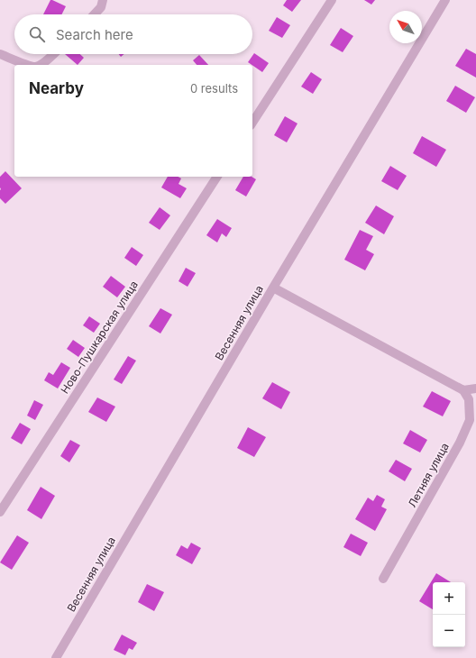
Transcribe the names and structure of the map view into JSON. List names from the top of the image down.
{
  "streets": {
    "street": ["Весенняя улица", "Ново-Пушкарская улица", "Летняя улица"]
  },
  "north": "top left",
  "page": {
    "search": "Search here",
    "heading": ["Nearby", "0 results"],
    "map_buttons": ["+", "−"]
  }
}
